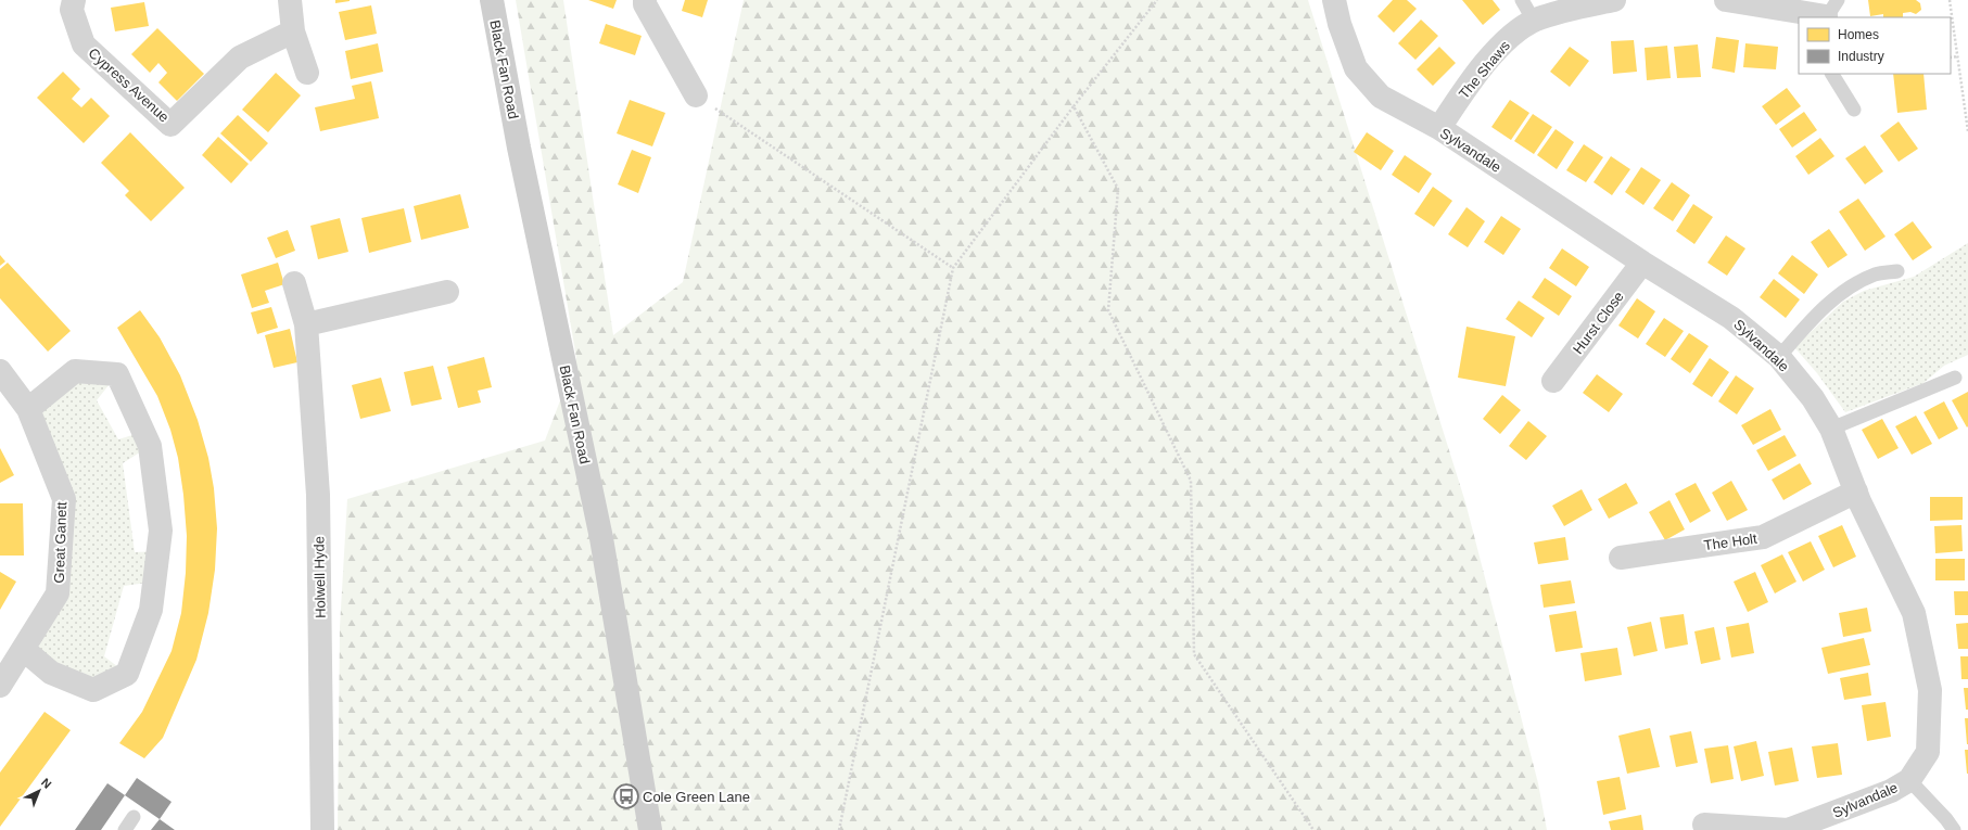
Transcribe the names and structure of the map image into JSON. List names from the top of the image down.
{
  "streets": {
    "main road": ["Black Fan Road"],
    "street": [
      "The Shaws",
      "Cypress Avenue",
      "Sylvandale",
      "Hurst Close",
      "The Holt",
      "Great Ganett",
      "Holwell Hyde"
    ]
  },
  "crossings": [
    ["The Shaws", "Sylvandale"],
    ["Sylvandale", "Hurst Close"],
    ["Sylvandale", "The Holt"]
  ],
  "places": {
    "bus stop": ["Cole Green Lane"]
  },
  "legend": ["Homes", "Industry"],
  "north": "top right"
}
